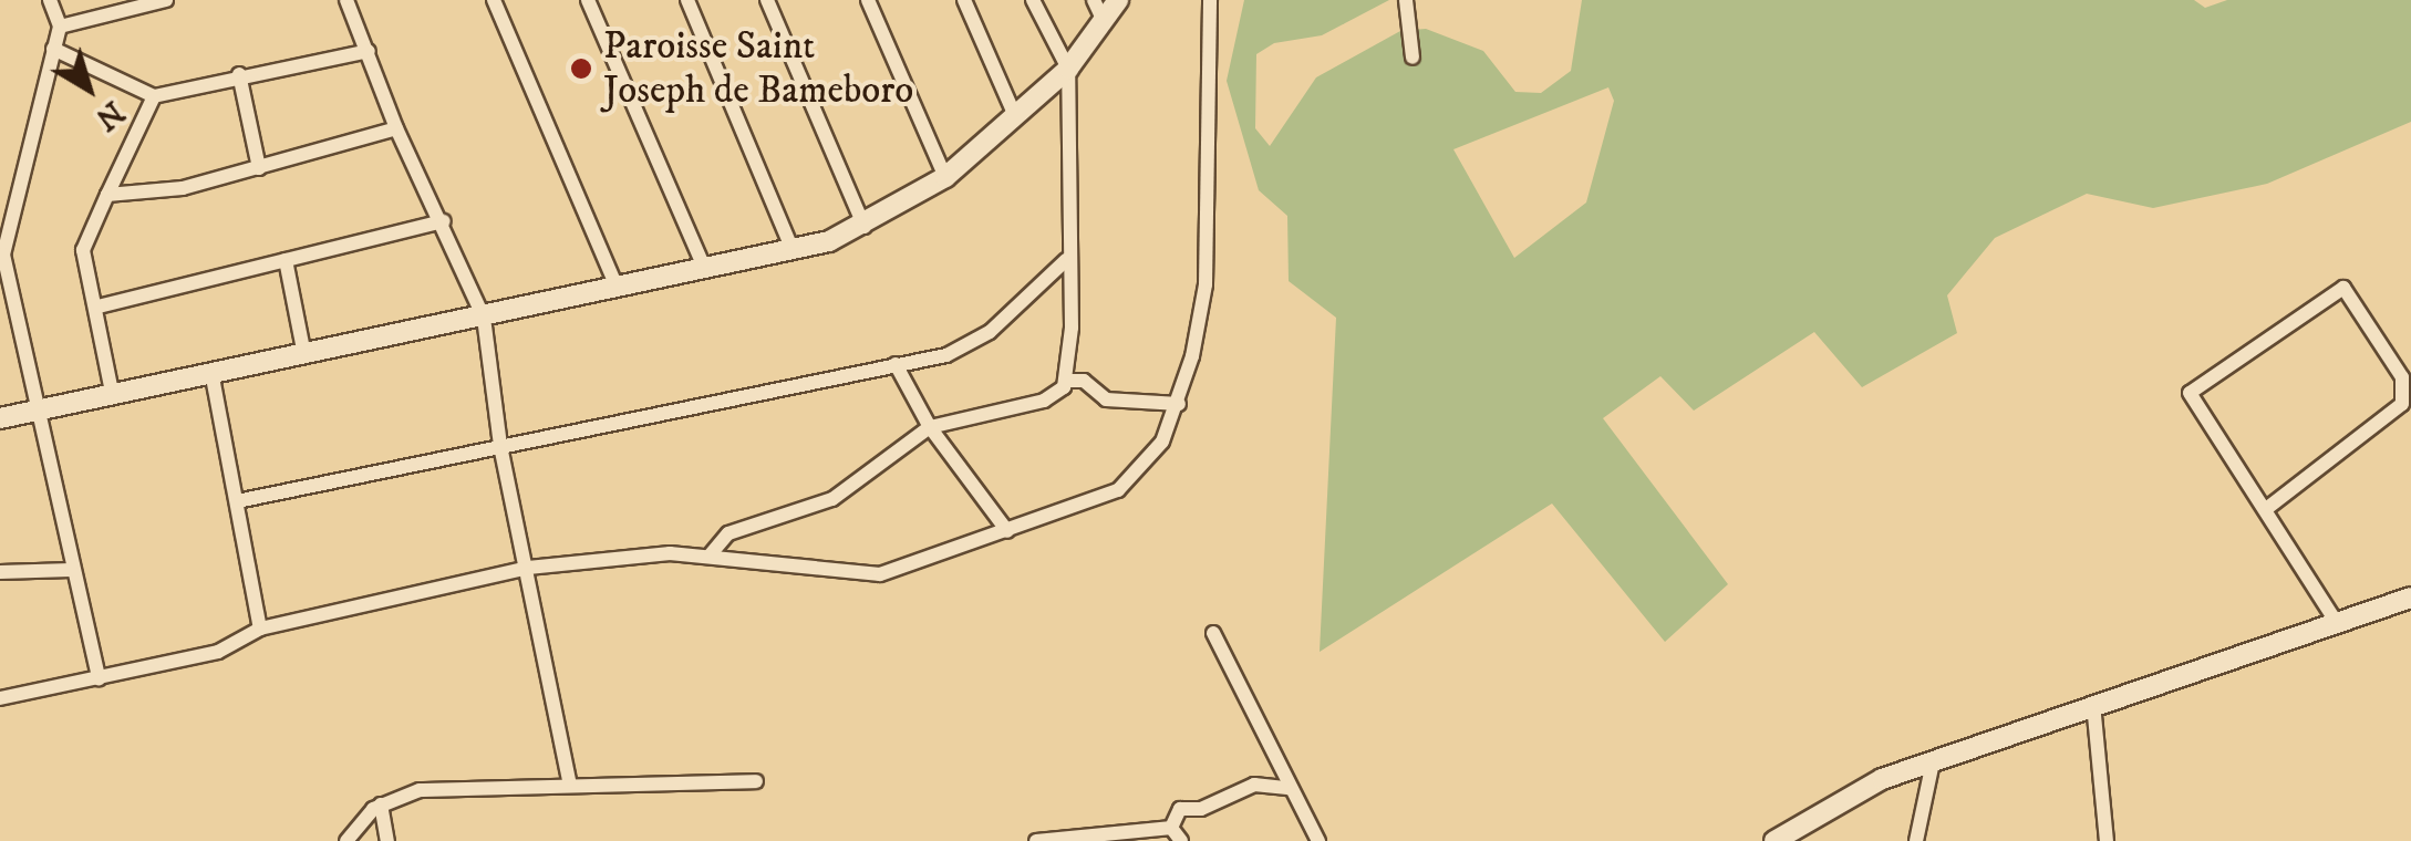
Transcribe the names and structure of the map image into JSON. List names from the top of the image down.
{
  "places": ["Paroisse Saint Joseph de Bameboro"],
  "north": "bottom right"
}
